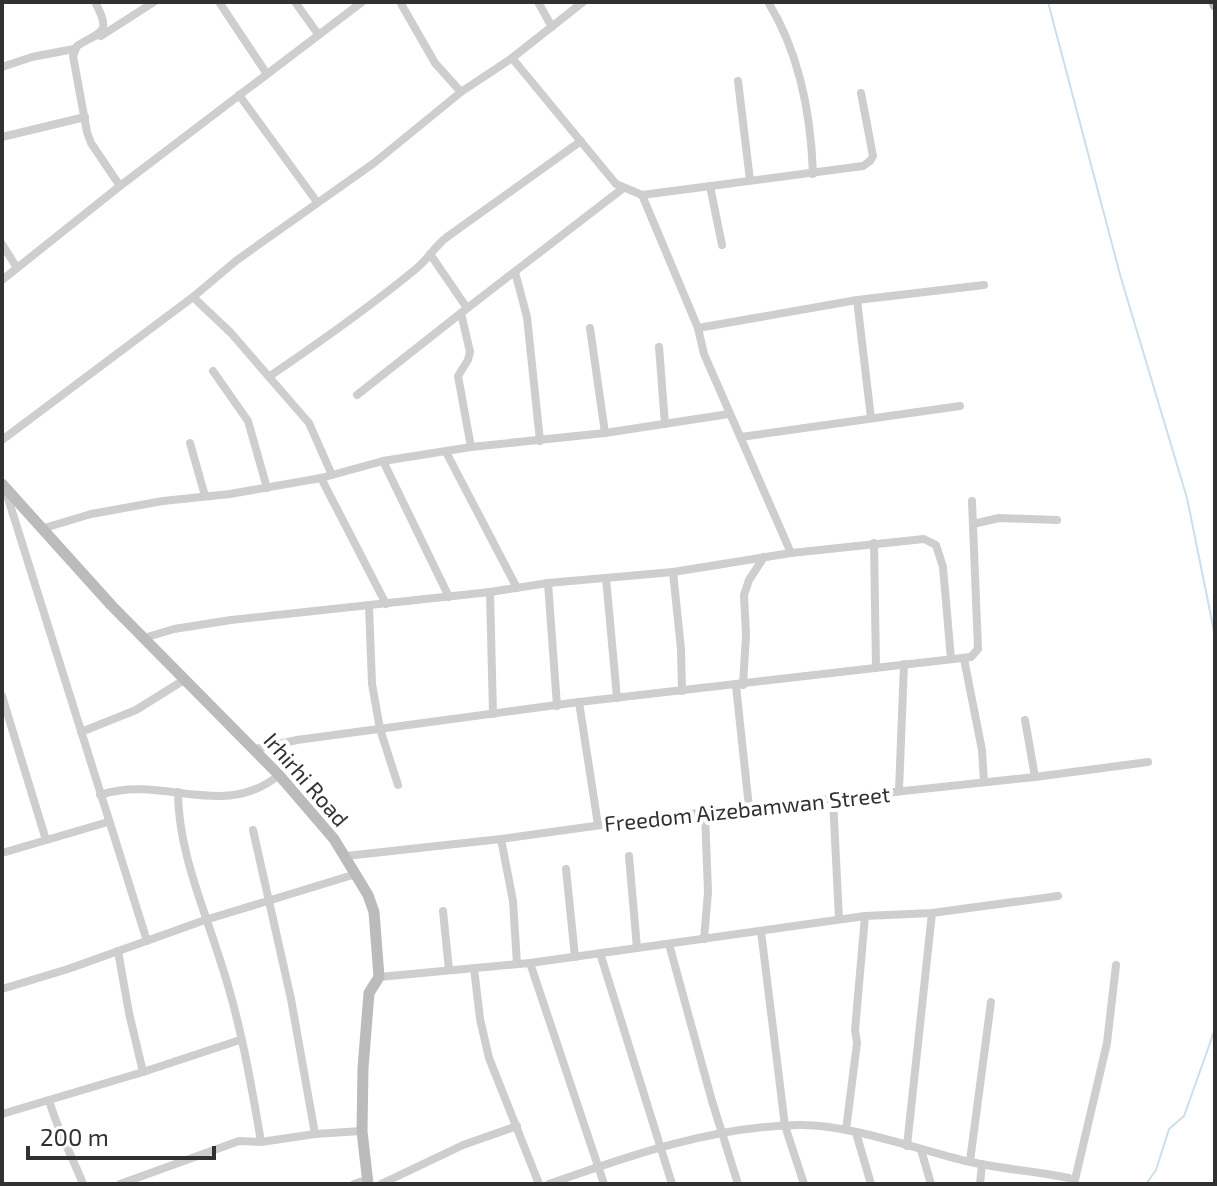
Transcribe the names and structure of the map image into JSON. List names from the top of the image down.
{
  "streets": {
    "street": ["Irhirhi Road", "Freedom Aizebamwan Street"]
  },
  "crossings": [
    ["Irhirhi Road", "Freedom Aizebamwan Street"]
  ],
  "scale_bar": "200 m"
}
